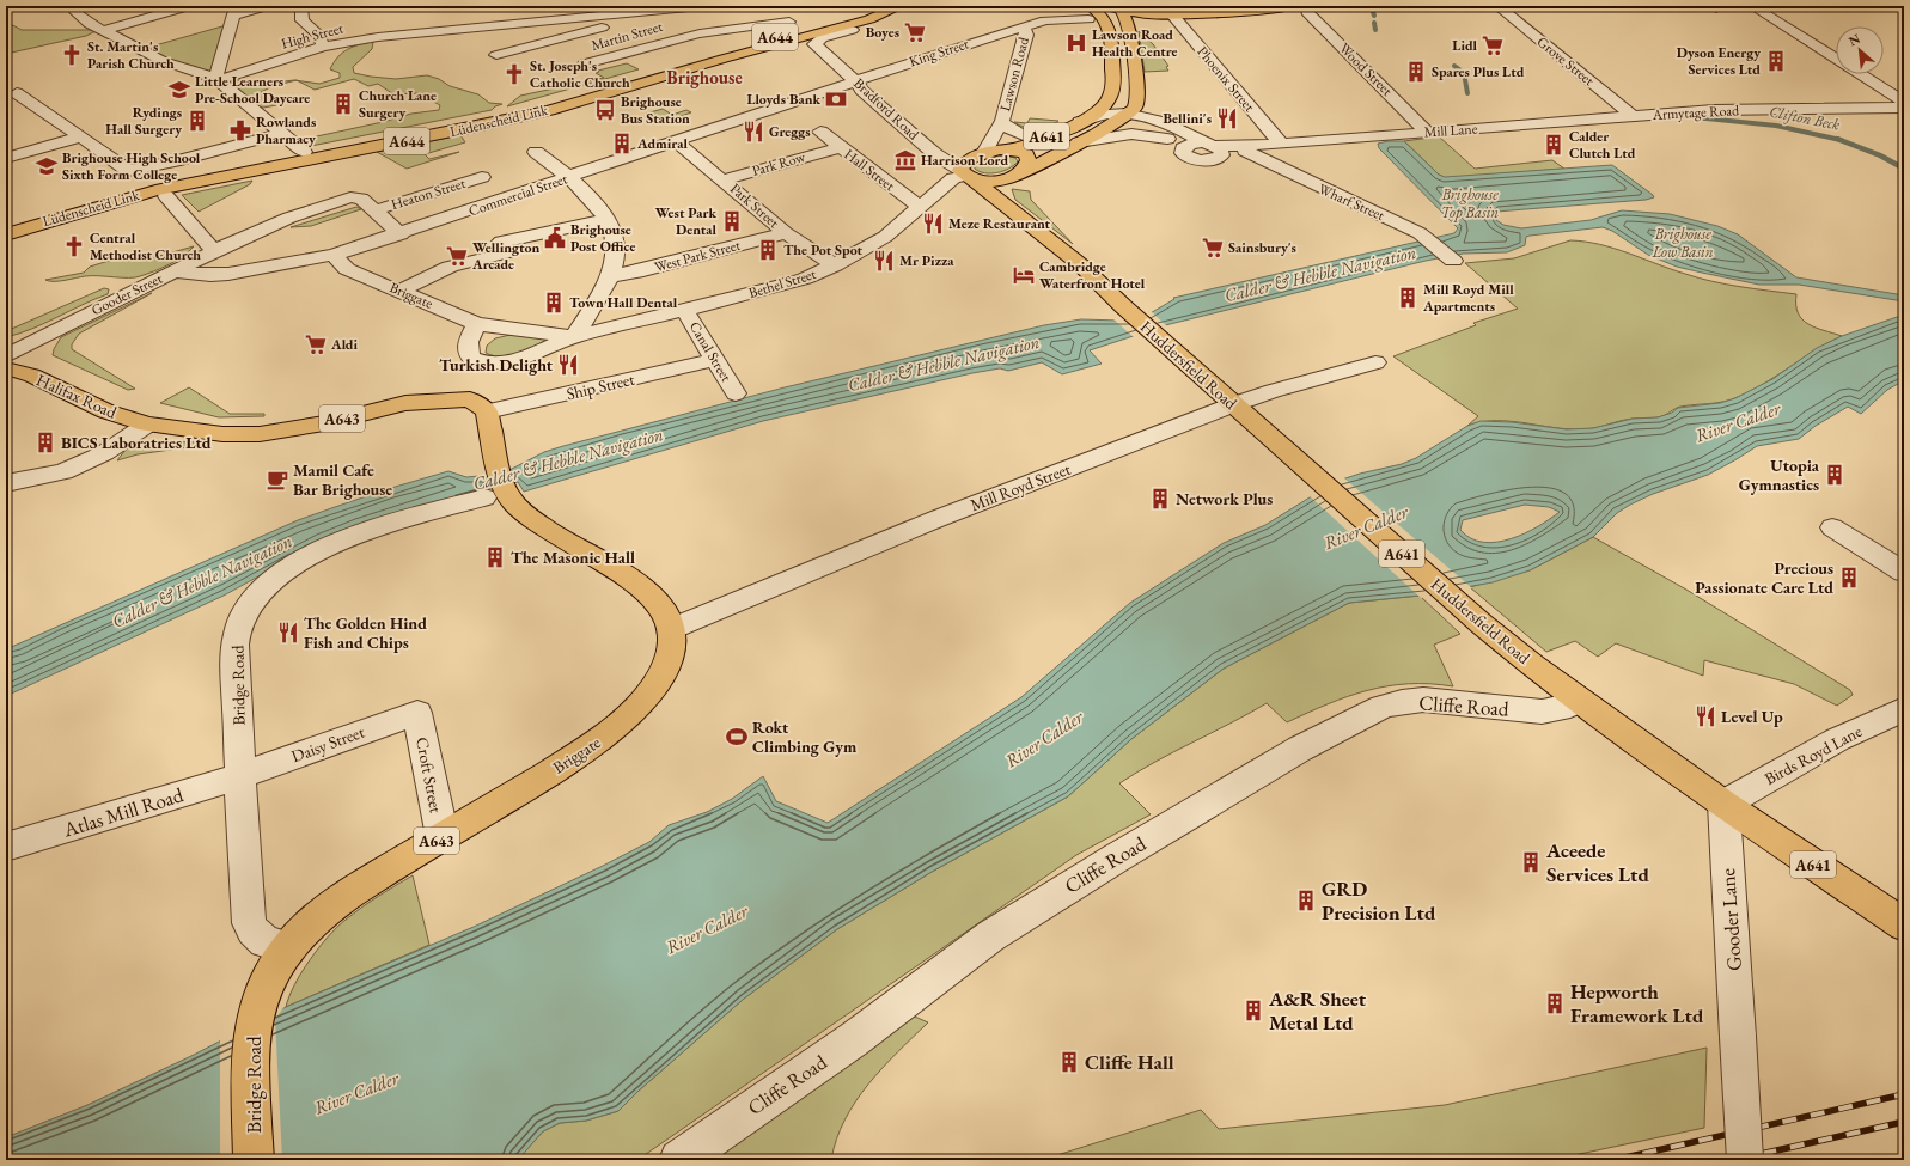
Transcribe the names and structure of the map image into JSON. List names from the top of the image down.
{
  "streets": {
    "main road": [
      "A644",
      "Lüdenscheid Link",
      "A641",
      "Briggate",
      "Huddersfield Road",
      "Halifax Road",
      "A643",
      "Bridge Road"
    ],
    "street": [
      "High Street",
      "Martin Street",
      "King Street",
      "Grove Street",
      "Wood Street",
      "Lawson Road",
      "Phoenix Street",
      "Bradford Road",
      "Armytage Road",
      "Mill Lane",
      "Park Row",
      "Hall Street",
      "Heaton Street",
      "Commercial Street",
      "Wharf Street",
      "Park Street",
      "West Park Street",
      "Bethel Street",
      "Gooder Street",
      "Canal Street",
      "Ship Street",
      "Mill Royd Street",
      "Cliffe Road",
      "Daisy Street",
      "Birds Royd Lane",
      "Croft Street",
      "Atlas Mill Road",
      "Gooder Lane"
    ]
  },
  "crossings": [
    ["King Street", "Lawson Road"],
    ["King Street", "Bradford Road"],
    ["King Street", "Commercial Street"],
    ["Grove Street", "Armytage Road"],
    ["Grove Street", "Mill Lane"],
    ["Wood Street", "Mill Lane"],
    ["Lawson Road", "A641"],
    ["Phoenix Street", "Mill Lane"],
    ["Bradford Road", "Commercial Street"],
    ["Bradford Road", "Bethel Street"],
    ["Bradford Road", "Huddersfield Road"],
    ["Armytage Road", "Mill Lane"],
    ["Mill Lane", "A641"],
    ["Mill Lane", "Wharf Street"],
    ["Park Row", "Park Street"],
    ["Hall Street", "Bethel Street"],
    ["Heaton Street", "Gooder Street"],
    ["Commercial Street", "Park Street"],
    ["Commercial Street", "Briggate"],
    ["Park Street", "West Park Street"],
    ["Park Street", "Bethel Street"],
    ["Bethel Street", "Briggate"],
    ["Bethel Street", "Canal Street"],
    ["Bethel Street", "Huddersfield Road"],
    ["Gooder Street", "Briggate"],
    ["Briggate", "Mill Royd Street"],
    ["Briggate", "Bridge Road"],
    ["Briggate", "Croft Street"],
    ["Canal Street", "Ship Street"],
    ["Huddersfield Road", "Mill Royd Street"],
    ["Huddersfield Road", "Cliffe Road"],
    ["Huddersfield Road", "Birds Royd Lane"],
    ["Huddersfield Road", "Gooder Lane"],
    ["Ship Street", "A643"],
    ["Halifax Road", "A643"],
    ["Bridge Road", "Daisy Street"],
    ["Bridge Road", "Atlas Mill Road"],
    ["Daisy Street", "Croft Street"],
    ["Daisy Street", "Atlas Mill Road"],
    ["Birds Royd Lane", "Gooder Lane"]
  ],
  "districts": ["Brighouse"],
  "water": [
    "Clifton Beck",
    "Brighouse Top Basin",
    "Brighouse Low Basin",
    "Calder & Hebble Navigation",
    "River Calder"
  ],
  "places": {
    "supermarket": [
      "Boyes",
      "Lidl",
      "Sainsbury's",
      "Wellington Arcade",
      "Aldi"
    ],
    "hospital": ["Lawson Road Health Centre"],
    "church": ["St. Martin's Parish Church", "St. Joseph's Catholic Church", "Central Methodist Church"],
    "building": [
      "Dyson Energy Services Ltd",
      "Spares Plus Ltd",
      "Church Lane Surgery",
      "Rydings Hall Surgery",
      "Admiral",
      "Calder Clutch Ltd",
      "West Park Dental",
      "The Pot Spot",
      "Mill Royd Mill Apartments",
      "Town Hall Dental",
      "BICS Laboratries Ltd",
      "Utopia Gymnastics",
      "Network Plus",
      "The Masonic Hall",
      "Precious Passionate Care Ltd",
      "Aceede Services Ltd",
      "GRD Precision Ltd",
      "Hepworth Framework Ltd",
      "A&R Sheet Metal Ltd",
      "Cliffe Hall"
    ],
    "school or university": ["Little Learners Pre-School Daycare", "Brighouse High School Sixth Form College"],
    "bank": ["Lloyds Bank"],
    "bus stop": ["Brighouse Bus Station"],
    "restaurant": [
      "Bellini's",
      "Greggs",
      "Meze Restaurant",
      "Mr Pizza",
      "Turkish Delight",
      "The Golden Hind Fish and Chips",
      "Level Up"
    ],
    "pharmacy": ["Rowlands Pharmacy"],
    "museum": ["Harrison Lord"],
    "public building": ["Brighouse Post Office"],
    "hotel": ["Cambridge Waterfront Hotel"],
    "cafe": ["Mamil Cafe Bar Brighouse"],
    "sports": ["Rokt Climbing Gym"]
  },
  "north": "top left"
}
